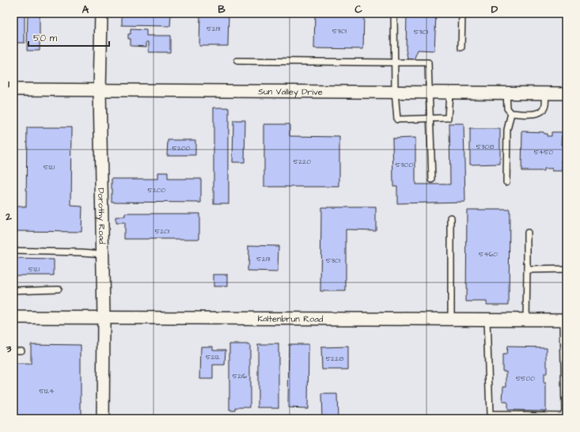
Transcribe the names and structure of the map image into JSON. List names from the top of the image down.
{
  "streets": {
    "street": ["Sun Valley Drive", "Dorothy Road", "Kaltenbrun Road"]
  },
  "crossings": [
    ["Sun Valley Drive", "Dorothy Road"],
    ["Dorothy Road", "Kaltenbrun Road"]
  ],
  "house_numbers": [
    "5213",
    "5301",
    "5301",
    "5308",
    "5200",
    "5450",
    "5220",
    "5300",
    "5121",
    "5200",
    "5201",
    "5460",
    "5213",
    "5301",
    "5121",
    "5212",
    "5228",
    "5216",
    "5500",
    "5124"
  ],
  "scale_bar": "50 m",
  "grid": {
    "columns": [
      "A",
      "B",
      "C",
      "D"
    ],
    "rows": ["1", "2", "3"]
  }
}
